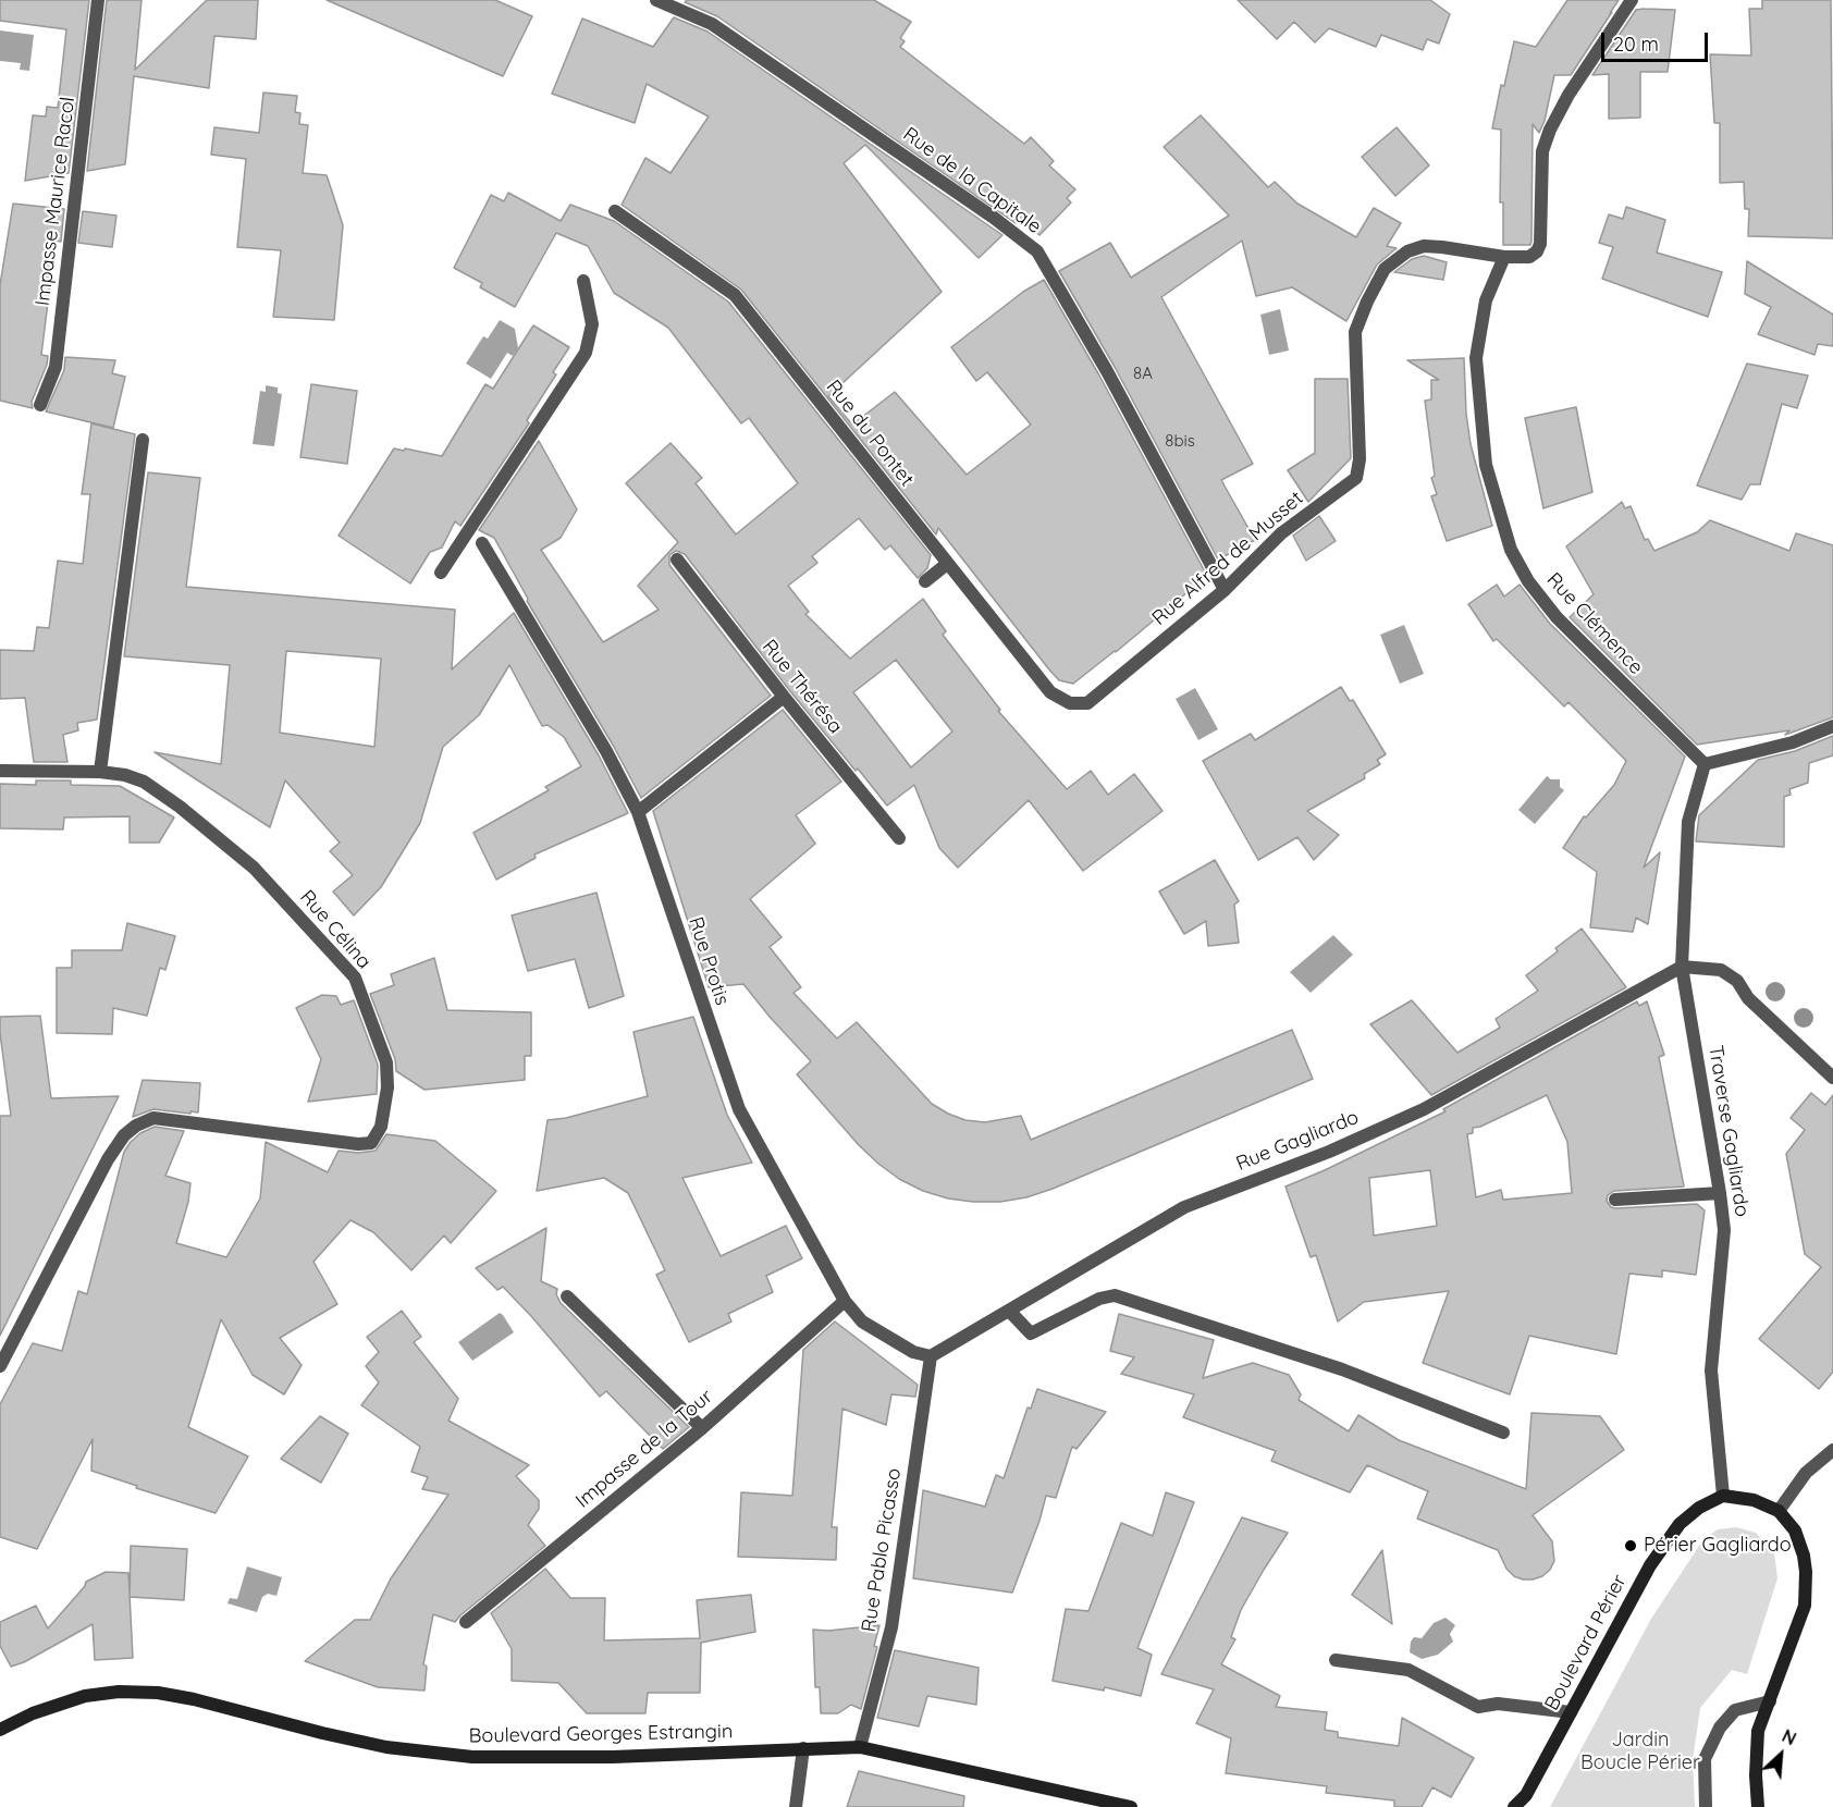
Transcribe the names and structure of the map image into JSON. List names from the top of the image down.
{
  "streets": {
    "street": [
      "Rue de la Capitale",
      "Impasse Maurice Racol",
      "Rue du Pontet",
      "Rue Alfred de Musset",
      "Rue Clémence",
      "Rue Thérésa",
      "Rue Célina",
      "Rue Protis",
      "Traverse Gagliardo",
      "Rue Gagliardo",
      "Impasse de la Tour",
      "Rue Pablo Picasso",
      "Boulevard Périer",
      "Boulevard Georges Estrangin"
    ]
  },
  "crossings": [
    ["Rue de la Capitale", "Rue Alfred de Musset"],
    ["Rue du Pontet", "Rue Alfred de Musset"],
    ["Rue Alfred de Musset", "Rue Clémence"],
    ["Rue Clémence", "Traverse Gagliardo"],
    ["Rue Protis", "Rue Gagliardo"],
    ["Rue Protis", "Impasse de la Tour"],
    ["Rue Protis", "Rue Pablo Picasso"],
    ["Traverse Gagliardo", "Rue Gagliardo"],
    ["Traverse Gagliardo", "Boulevard Périer"],
    ["Rue Gagliardo", "Rue Pablo Picasso"],
    ["Rue Pablo Picasso", "Boulevard Georges Estrangin"]
  ],
  "parks": ["Jardin Boucle Périer"],
  "places": ["Périer Gagliardo"],
  "house_numbers": ["8A", "8bis"],
  "scale_bar": "20 m",
  "north": "top right"
}
